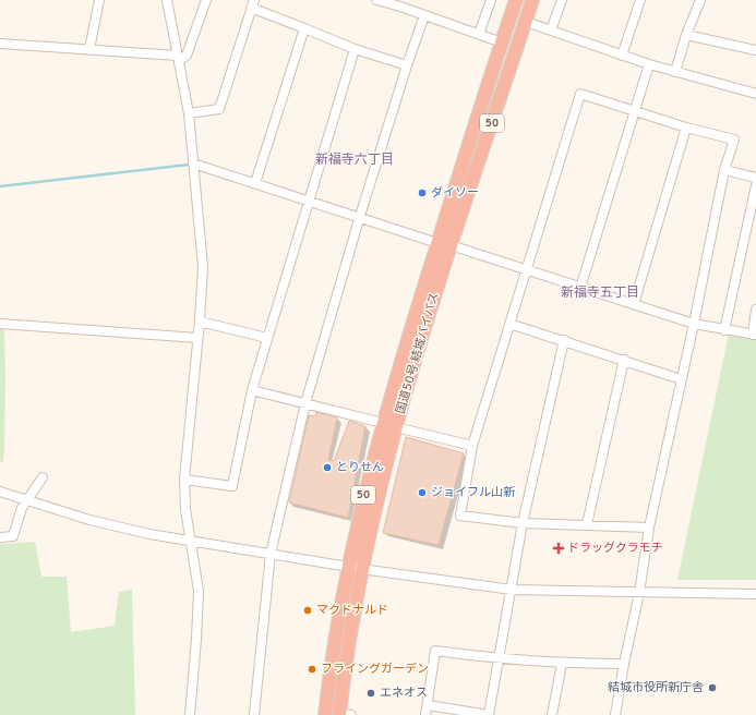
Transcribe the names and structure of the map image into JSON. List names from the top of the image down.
{
  "streets": {
    "highway": ["50", "国道50号 結城バイパス"]
  },
  "districts": ["新福寺六丁目", "新福寺五丁目"],
  "places": {
    "other": [
      "ダイソー",
      "とりせん",
      "ジョイフル山新",
      "マクドナルド",
      "フライングガーデン",
      "結城市役所新庁舎",
      "エネオス"
    ],
    "health": ["ドラッグクラモチ"]
  }
}
